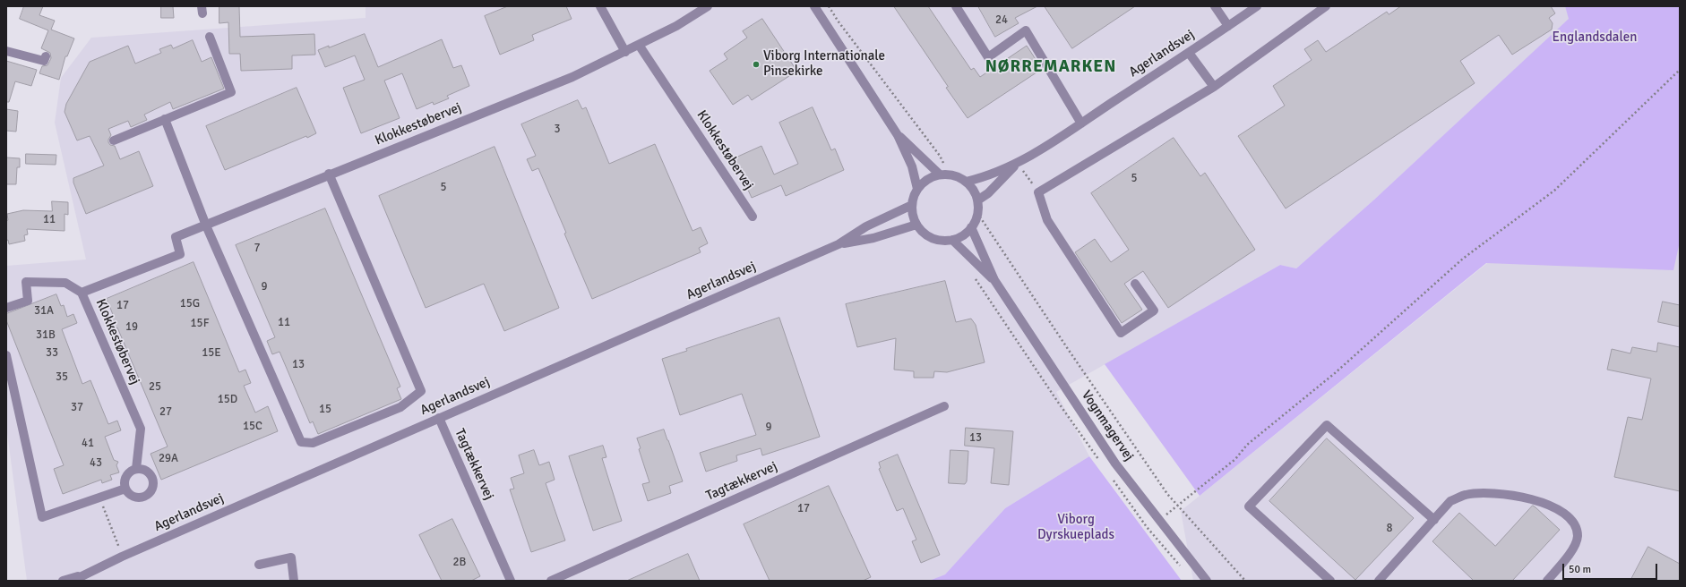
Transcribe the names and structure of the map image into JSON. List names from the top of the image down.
{
  "streets": {
    "street": [
      "Agerlandsvej",
      "Klokkestøbervej",
      "Vognmagervej",
      "Tagtækkervej"
    ]
  },
  "crossings": [
    ["Agerlandsvej", "Vognmagervej"],
    ["Agerlandsvej", "Tagtækkervej"]
  ],
  "districts": ["NØRREMARKEN"],
  "parks": ["Englandsdalen", "Viborg Dyrskueplads"],
  "places": ["Viborg Internationale Pinsekirke"],
  "house_numbers": [
    "24",
    "3",
    "5",
    "5",
    "11",
    "7",
    "9",
    "15G",
    "17",
    "31A",
    "11",
    "15F",
    "19",
    "31B",
    "33",
    "15E",
    "13",
    "35",
    "25",
    "15D",
    "37",
    "15",
    "27",
    "15C",
    "9",
    "13",
    "41",
    "29A",
    "43",
    "17",
    "8",
    "2B"
  ],
  "scale_bar": "50 m"
}
